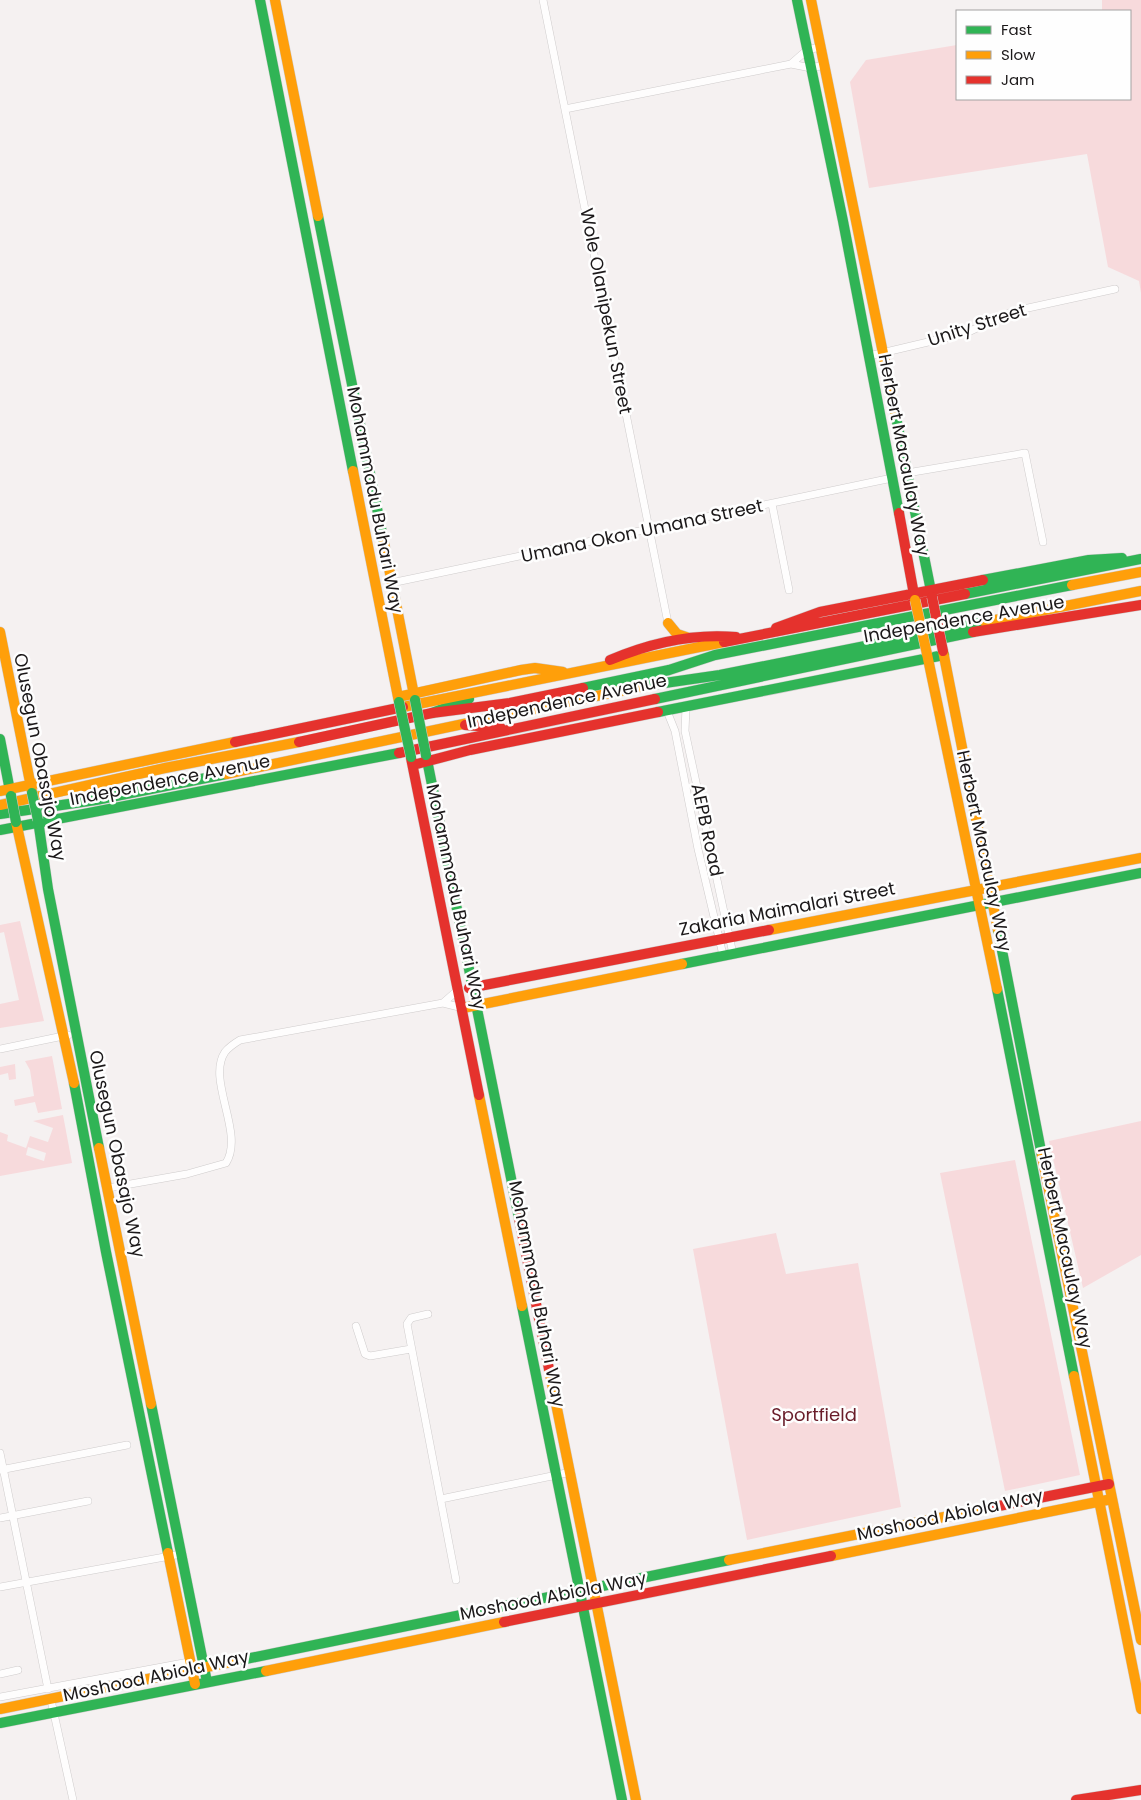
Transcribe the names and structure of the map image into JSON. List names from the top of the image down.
{
  "streets": {
    "main road": [
      "Herbert Macaulay Way",
      "Mohammadu Buhari Way",
      "Independence Avenue",
      "Olusegun Obasajo Way",
      "Zakaria Maimalari Street",
      "Moshood Abiola Way"
    ],
    "street": [
      "Wole Olanipekun Street",
      "Unity Street",
      "Umana Okon Umana Street",
      "AEPB Road"
    ]
  },
  "crossings": [
    ["Wole Olanipekun Street", "Umana Okon Umana Street"],
    ["Unity Street", "Herbert Macaulay Way"],
    ["Herbert Macaulay Way", "Umana Okon Umana Street"],
    ["Herbert Macaulay Way", "Zakaria Maimalari Street"],
    ["Herbert Macaulay Way", "Moshood Abiola Way"],
    ["Mohammadu Buhari Way", "Umana Okon Umana Street"],
    ["Mohammadu Buhari Way", "Zakaria Maimalari Street"],
    ["Mohammadu Buhari Way", "Moshood Abiola Way"],
    ["Independence Avenue", "Olusegun Obasajo Way"],
    ["Olusegun Obasajo Way", "Zakaria Maimalari Street"],
    ["Olusegun Obasajo Way", "Moshood Abiola Way"],
    ["AEPB Road", "Zakaria Maimalari Street"]
  ],
  "parks": ["Sportfield"],
  "legend": ["Fast", "Slow", "Jam"]
}
